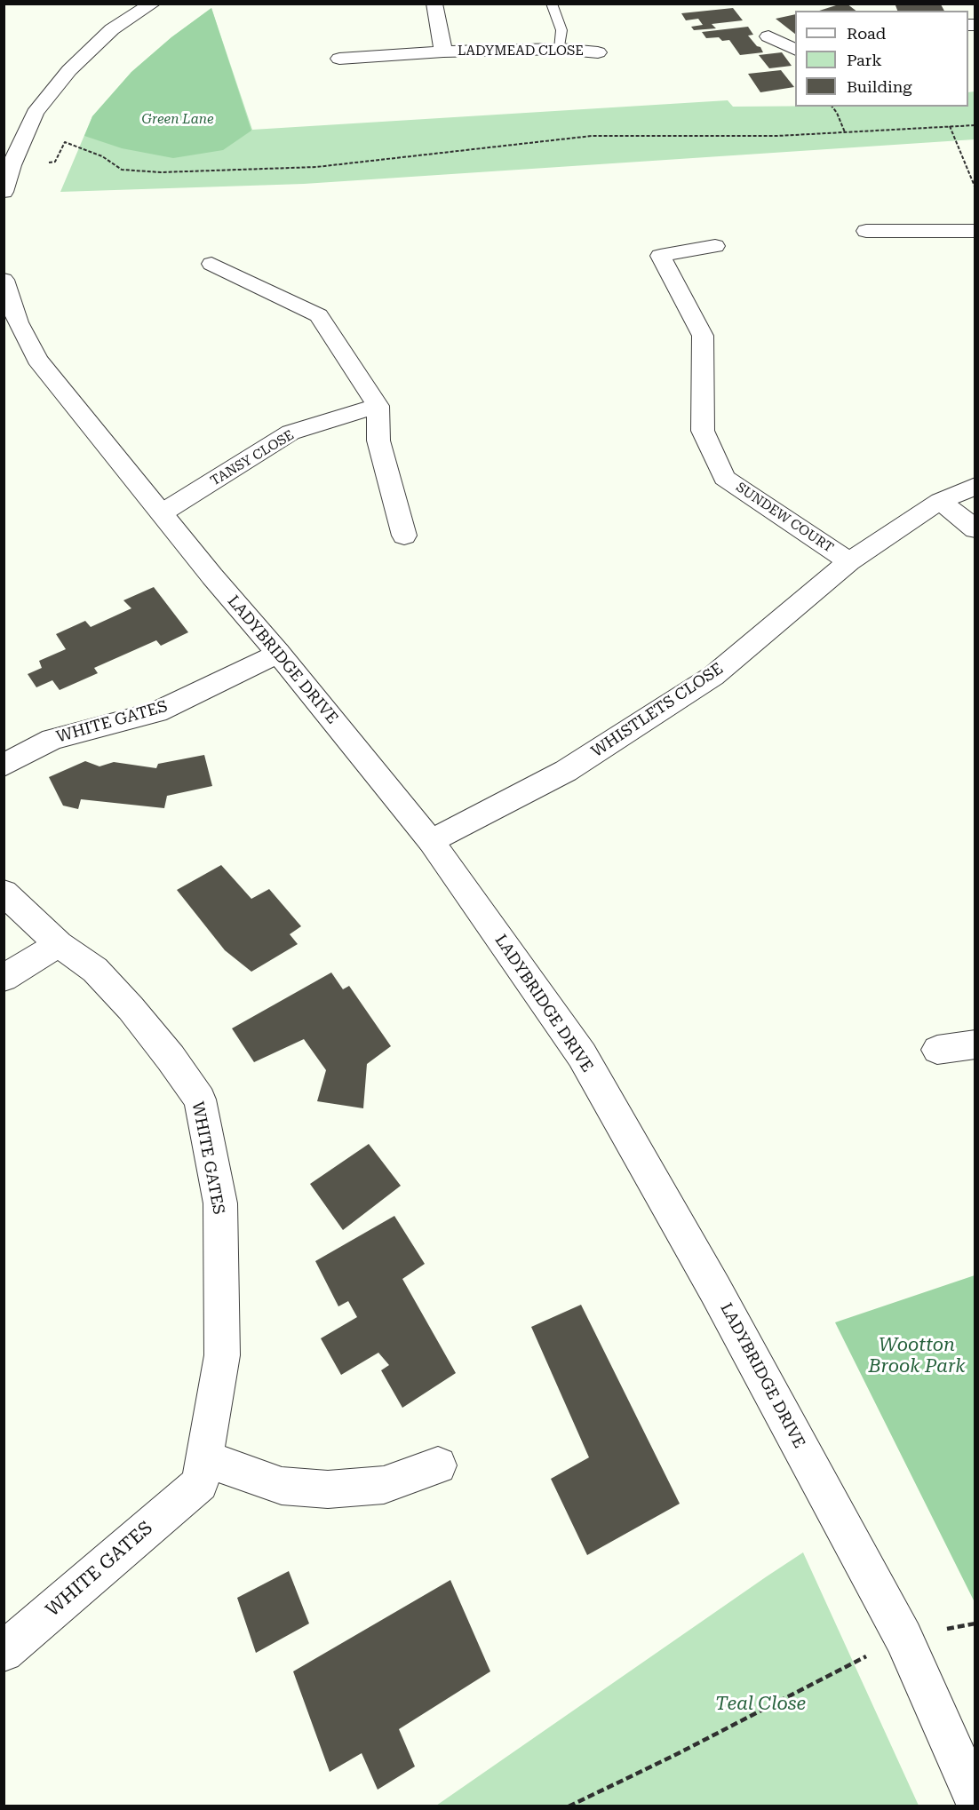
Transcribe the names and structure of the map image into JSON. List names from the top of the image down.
{
  "streets": {
    "street": [
      "LADYMEAD CLOSE",
      "TANSY CLOSE",
      "SUNDEW COURT",
      "LADYBRIDGE DRIVE",
      "WHISTLETS CLOSE",
      "WHITE GATES"
    ]
  },
  "crossings": [
    ["TANSY CLOSE", "LADYBRIDGE DRIVE"],
    ["SUNDEW COURT", "WHISTLETS CLOSE"],
    ["LADYBRIDGE DRIVE", "WHISTLETS CLOSE"],
    ["LADYBRIDGE DRIVE", "WHITE GATES"]
  ],
  "parks": ["Green Lane", "Wootton Brook Park", "Teal Close"],
  "legend": ["Road", "Park", "Building"]
}
